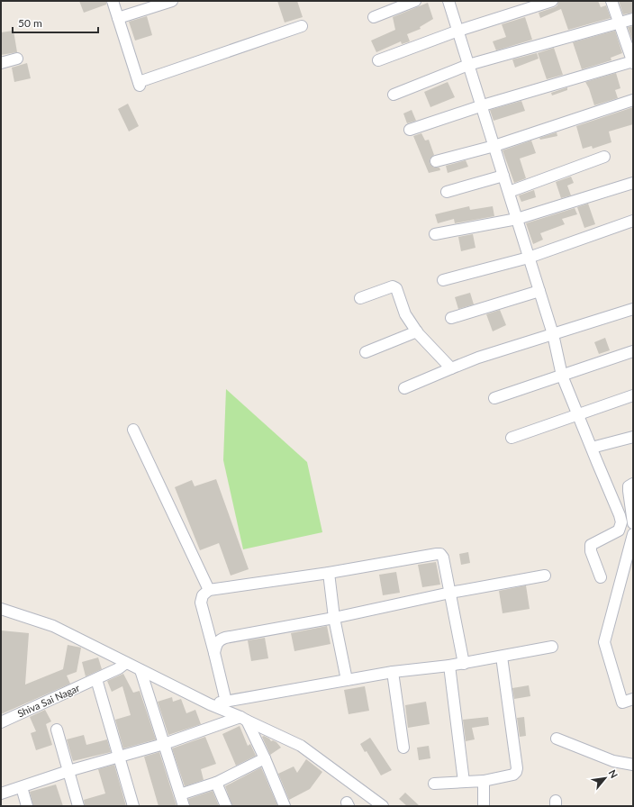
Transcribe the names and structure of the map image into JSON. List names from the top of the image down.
{
  "streets": {
    "street": ["Shiva Sai Nagar"]
  },
  "scale_bar": "50 m",
  "north": "top right"
}
